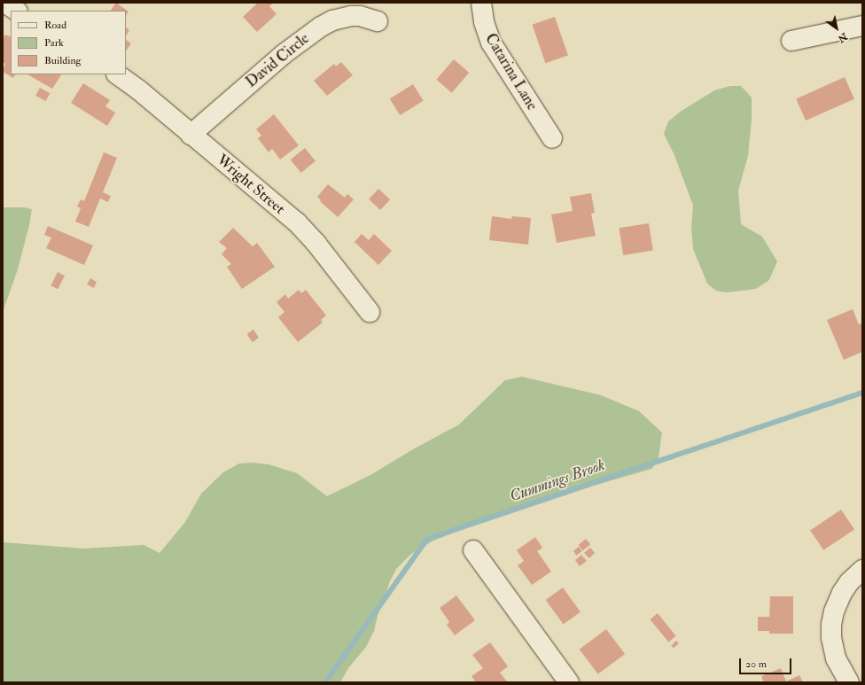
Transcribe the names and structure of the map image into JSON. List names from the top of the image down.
{
  "streets": {
    "street": ["David Circle", "Catarina Lane", "Wright Street"]
  },
  "crossings": [
    ["David Circle", "Wright Street"]
  ],
  "water": ["Cummings Brook"],
  "legend": ["Road", "Park", "Building"],
  "scale_bar": "20 m",
  "north": "bottom right"
}
